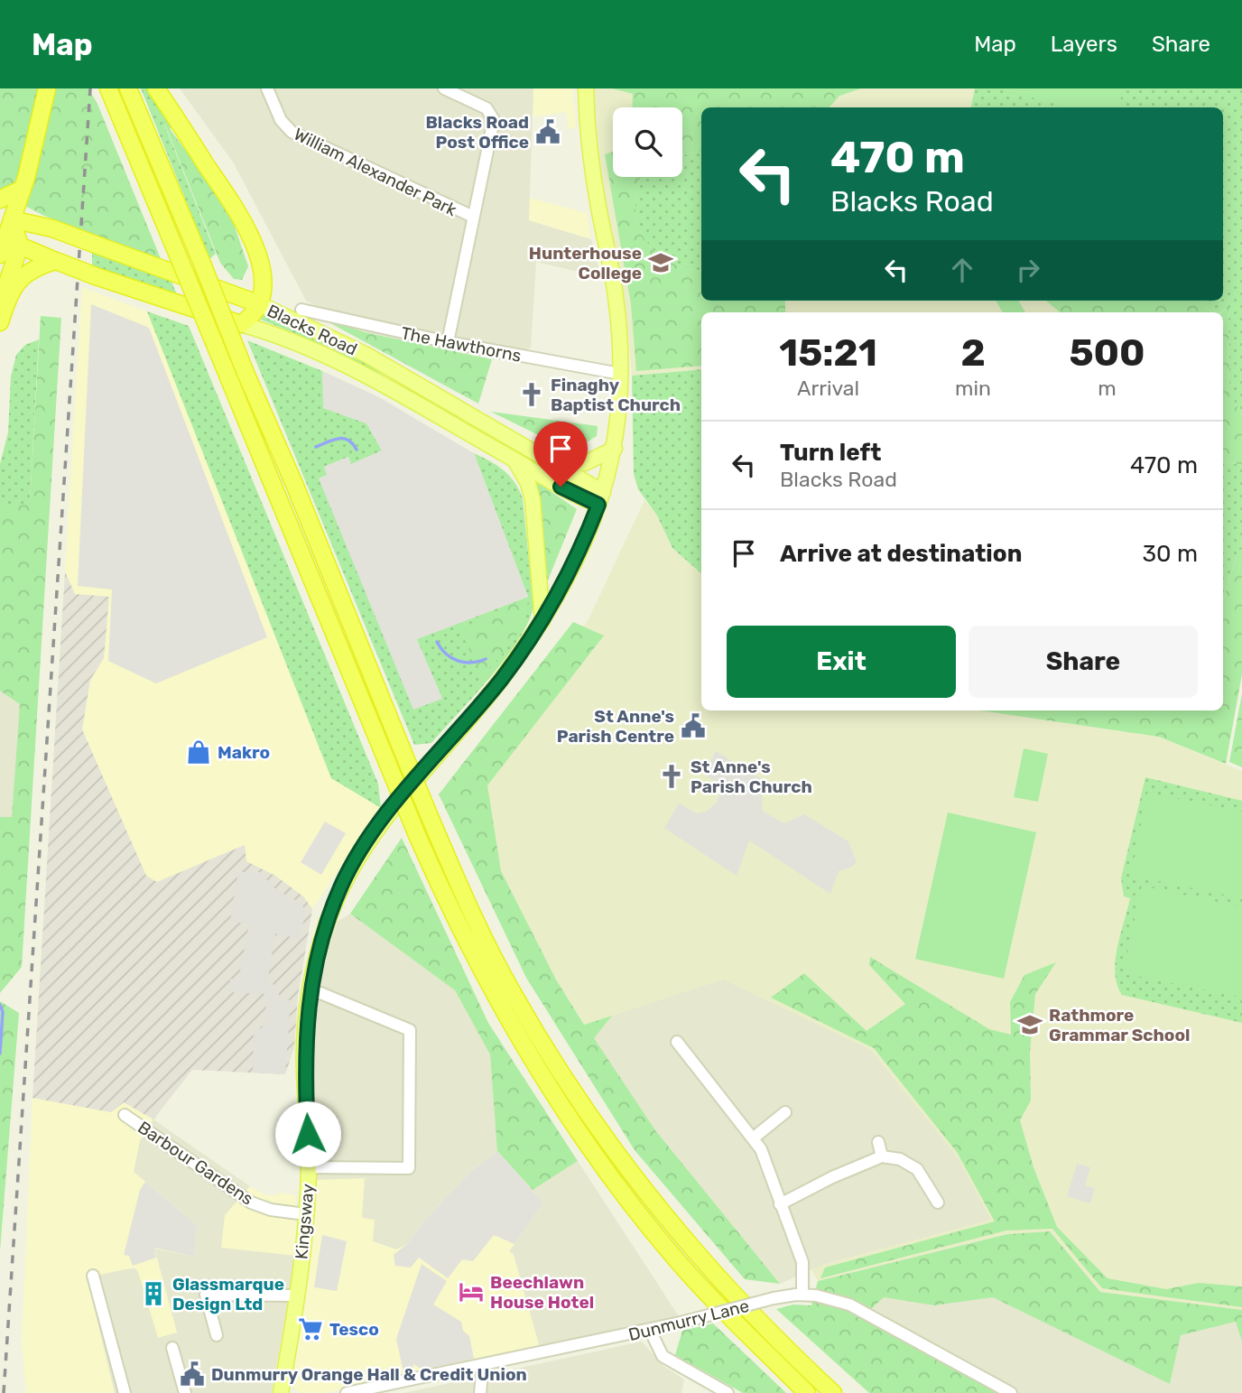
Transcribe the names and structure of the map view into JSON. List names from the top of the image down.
{
  "streets": {
    "highway": ["Blacks Road"],
    "main road": ["Kingsway"],
    "street": [
      "William Alexander Park",
      "The Hawthorns",
      "Barbour Gardens",
      "Dunmurry Lane"
    ]
  },
  "crossings": [
    ["Blacks Road", "Kingsway"],
    ["The Hawthorns", "Kingsway"],
    ["Barbour Gardens", "Kingsway"]
  ],
  "places": {
    "public building": ["Blacks Road Post Office", "St Anne's Parish Centre", "Dunmurry Orange Hall & Credit Union"],
    "school or university": ["Hunterhouse College", "Rathmore Grammar School"],
    "church": ["Finaghy Baptist Church", "St Anne's Parish Church"],
    "shop": ["Makro"],
    "hotel": ["Beechlawn House Hotel"],
    "building": ["Glassmarque Design Ltd"],
    "supermarket": ["Tesco"]
  },
  "page": {
    "header": "Map",
    "nav": ["Map", "Layers", "Share"],
    "turn": ["470 m", "Blacks Road"],
    "eta": [
      "15:21",
      "Arrival",
      "2",
      "min",
      "500",
      "m"
    ],
    "list": [
      {
        "name": "Turn left",
        "note": "Blacks Road",
        "value": "470 m"
      },
      {
        "name": "Arrive at destination",
        "value": "30 m"
      }
    ],
    "buttons": ["Exit", "Share"]
  }
}
